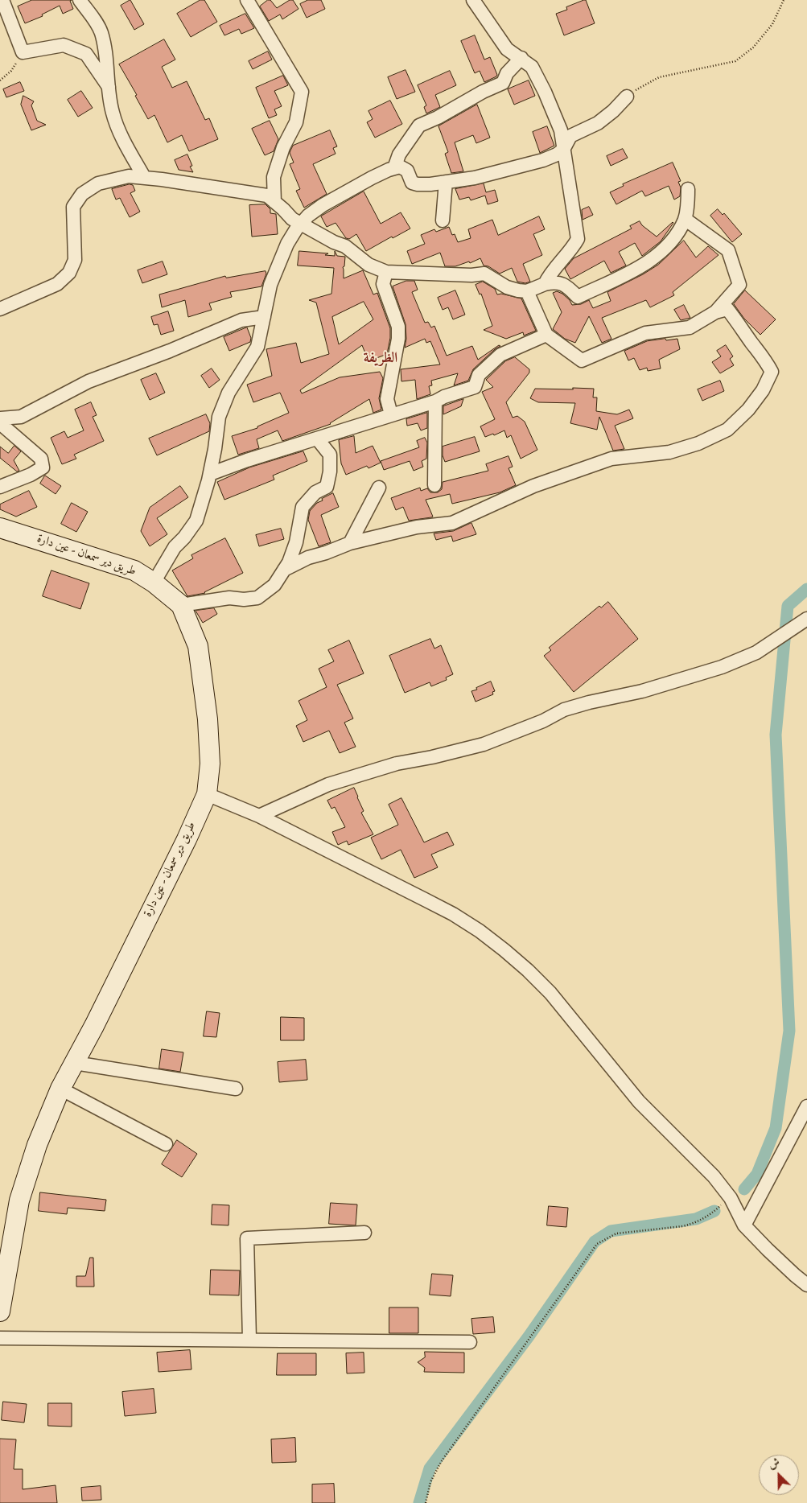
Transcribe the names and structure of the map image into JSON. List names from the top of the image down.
{
  "streets": {
    "main road": ["طريق دير سمعان - عين دارة"]
  },
  "districts": ["الظريفة"],
  "north": "top left"
}
